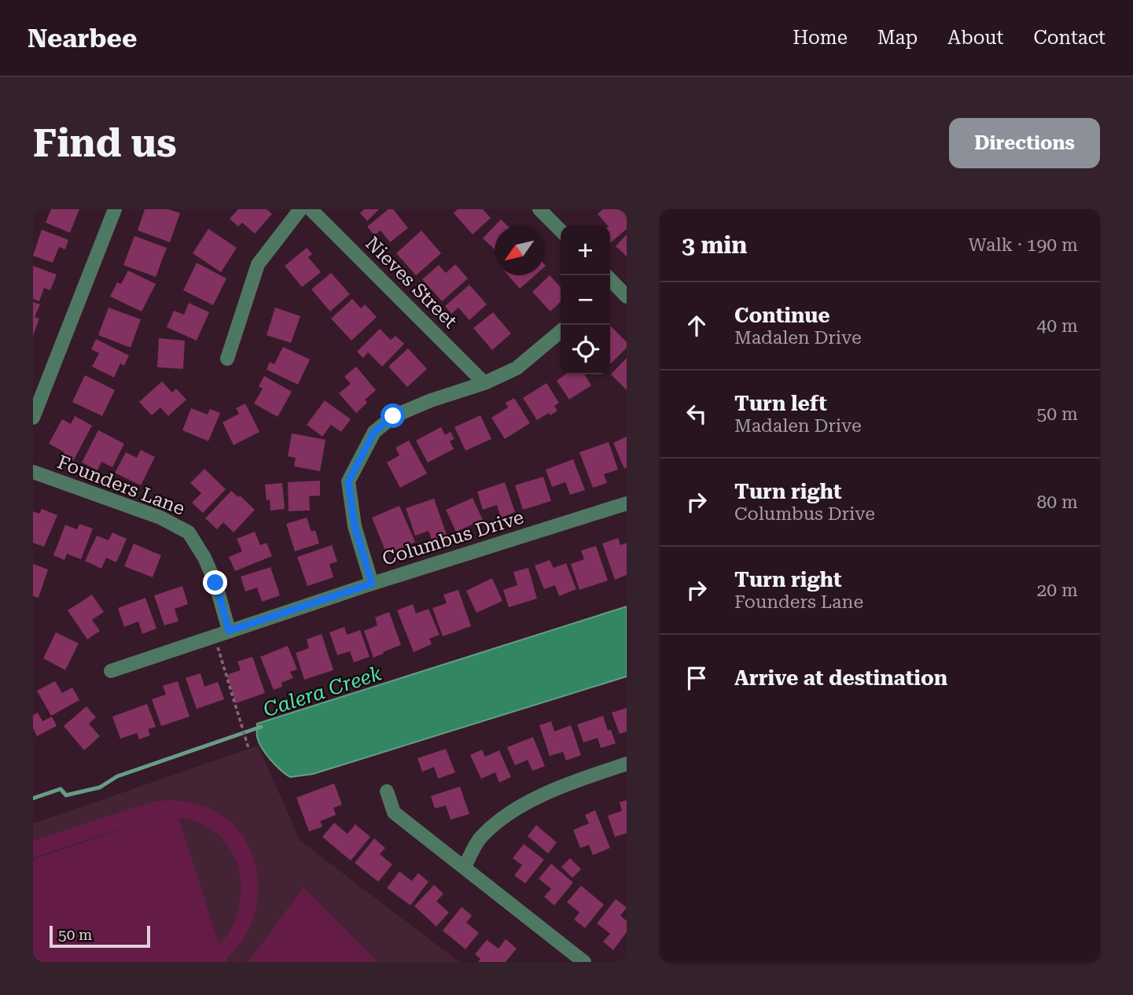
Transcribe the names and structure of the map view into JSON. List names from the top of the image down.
{
  "streets": {
    "street": ["Nieves Street", "Founders Lane", "Columbus Drive"]
  },
  "crossings": [
    ["Founders Lane", "Columbus Drive"]
  ],
  "water": ["Calera Creek"],
  "scale_bar": "50 m",
  "north": "bottom left",
  "page": {
    "header": "Nearbee",
    "nav": [
      "Home",
      "Map",
      "About",
      "Contact"
    ],
    "buttons": "Directions",
    "title": "Find us",
    "heading": ["3 min", "Walk · 190 m"],
    "map_buttons": ["+", "−"],
    "list": [
      ["Continue", "Madalen Drive", "40 m"],
      ["Turn left", "Madalen Drive", "50 m"],
      ["Turn right", "Columbus Drive", "80 m"],
      ["Turn right", "Founders Lane", "20 m"],
      "Arrive at destination"
    ],
    "scale": "50 m"
  }
}
